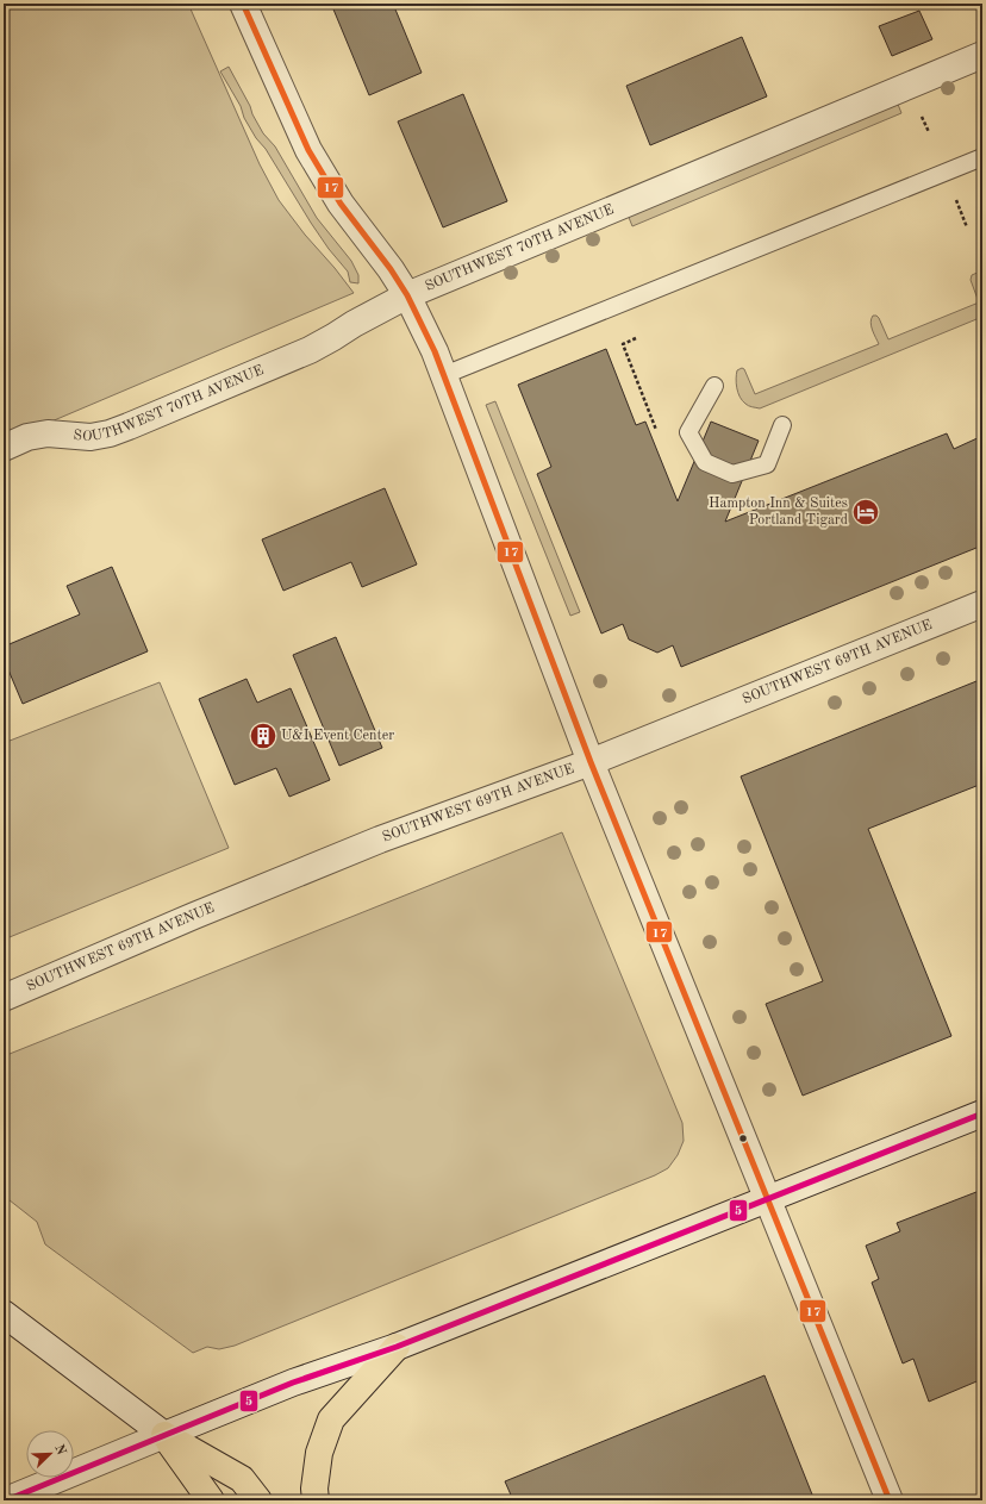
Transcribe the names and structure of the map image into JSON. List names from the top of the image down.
{
  "streets": {
    "street": ["SOUTHWEST 70TH AVENUE", "SOUTHWEST 69TH AVENUE"]
  },
  "places": {
    "hotel": ["Hampton Inn & Suites Portland Tigard"],
    "building": ["U&I Event Center"]
  },
  "lines": ["transit line 17", "transit line 5"],
  "north": "top right"
}
